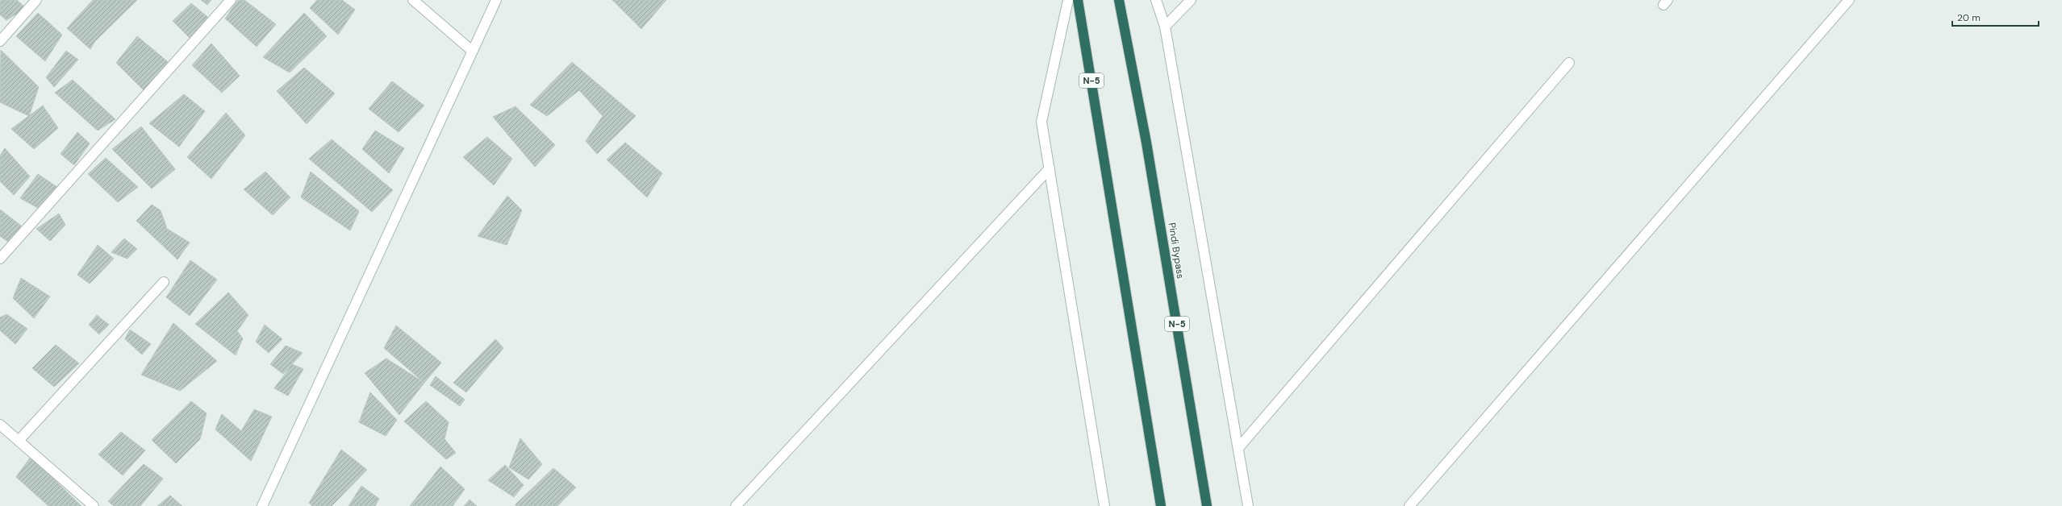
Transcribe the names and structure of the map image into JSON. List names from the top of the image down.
{
  "streets": {
    "highway": ["N-5", "Pindi Bypass"]
  },
  "scale_bar": "20 m"
}
